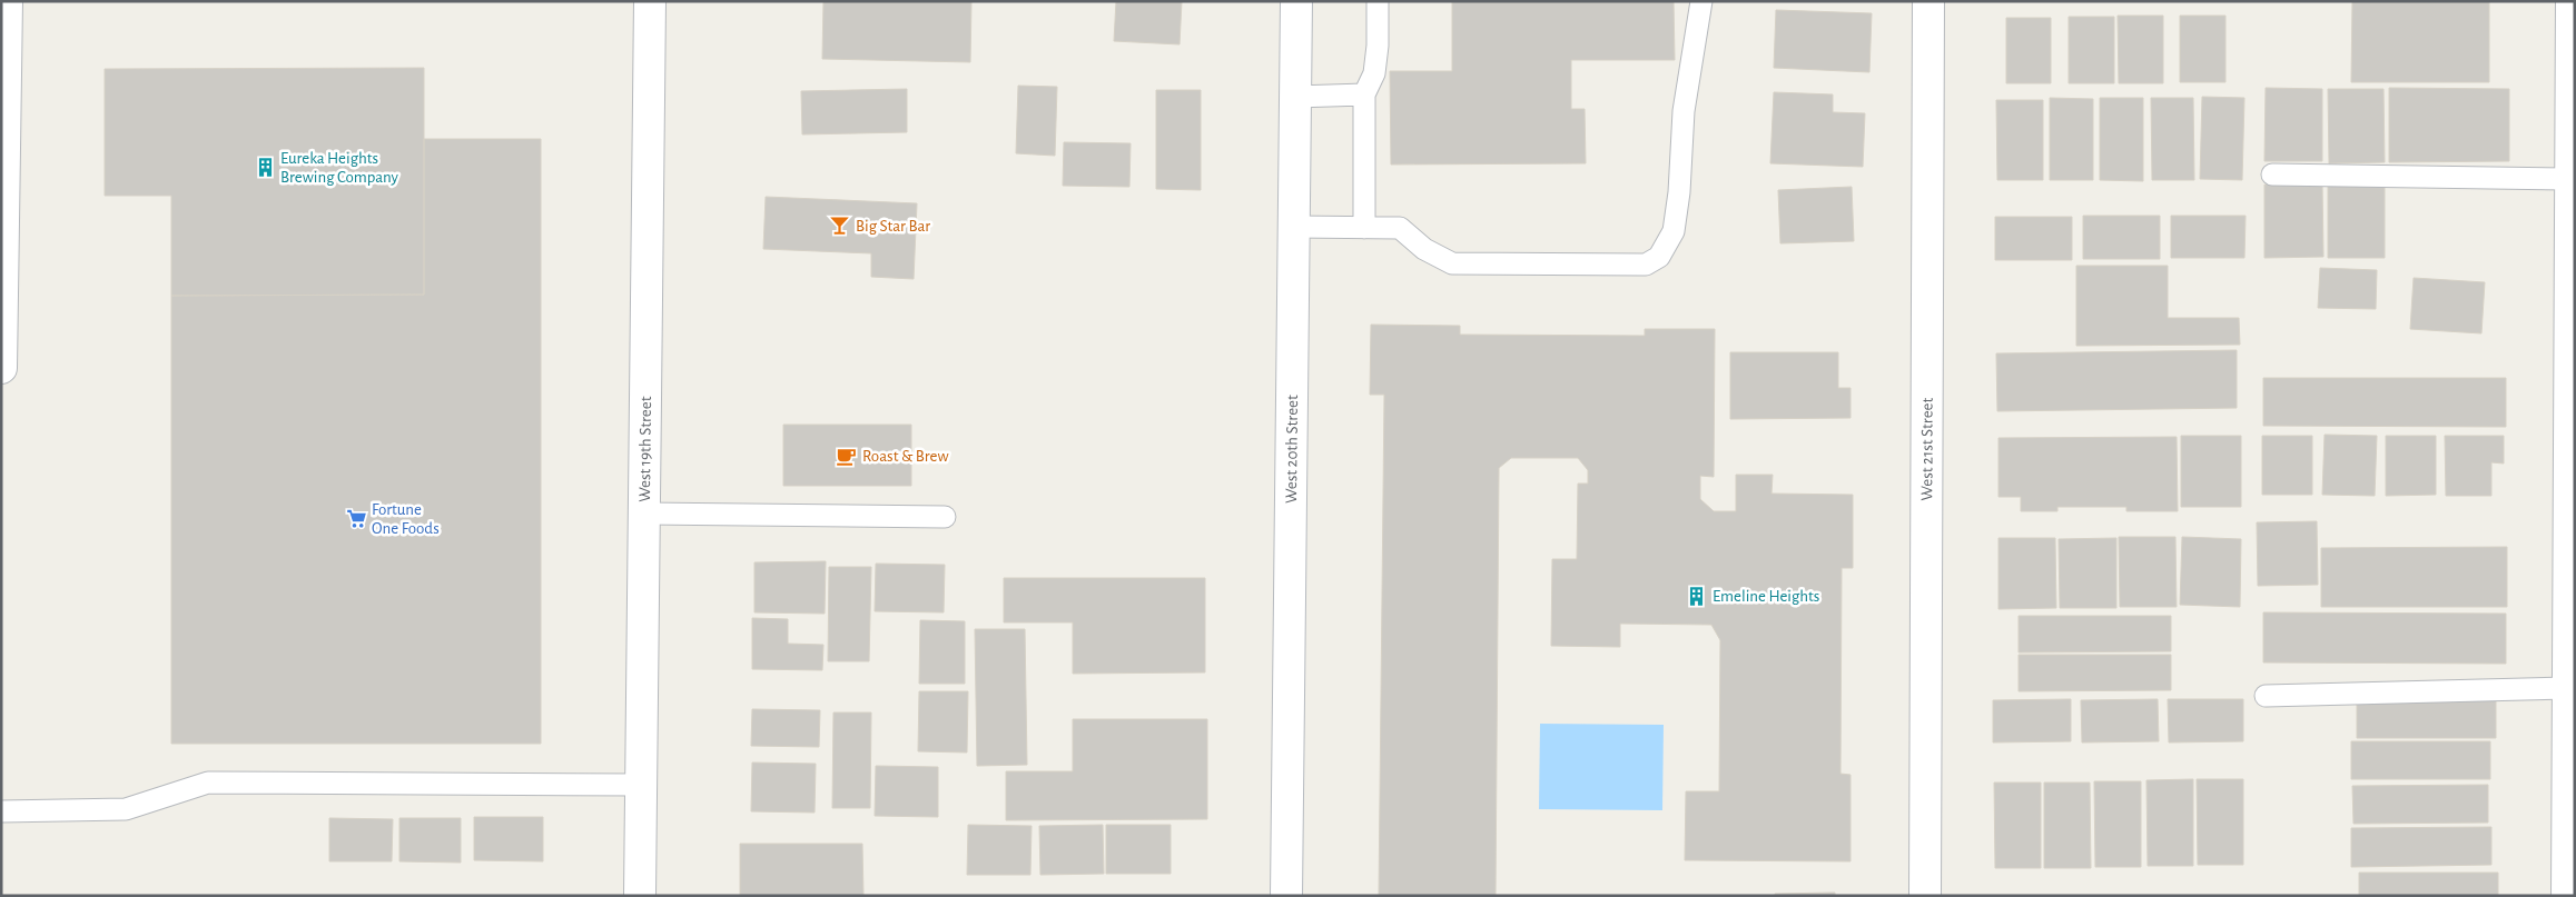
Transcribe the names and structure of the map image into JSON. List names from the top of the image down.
{
  "streets": {
    "street": ["West 21st Street", "West 19th Street", "West 20th Street"]
  },
  "places": {
    "building": ["Eureka Heights Brewing Company", "Emeline Heights"],
    "bar": ["Big Star Bar"],
    "cafe": ["Roast & Brew"],
    "supermarket": ["Fortune One Foods"]
  }
}
